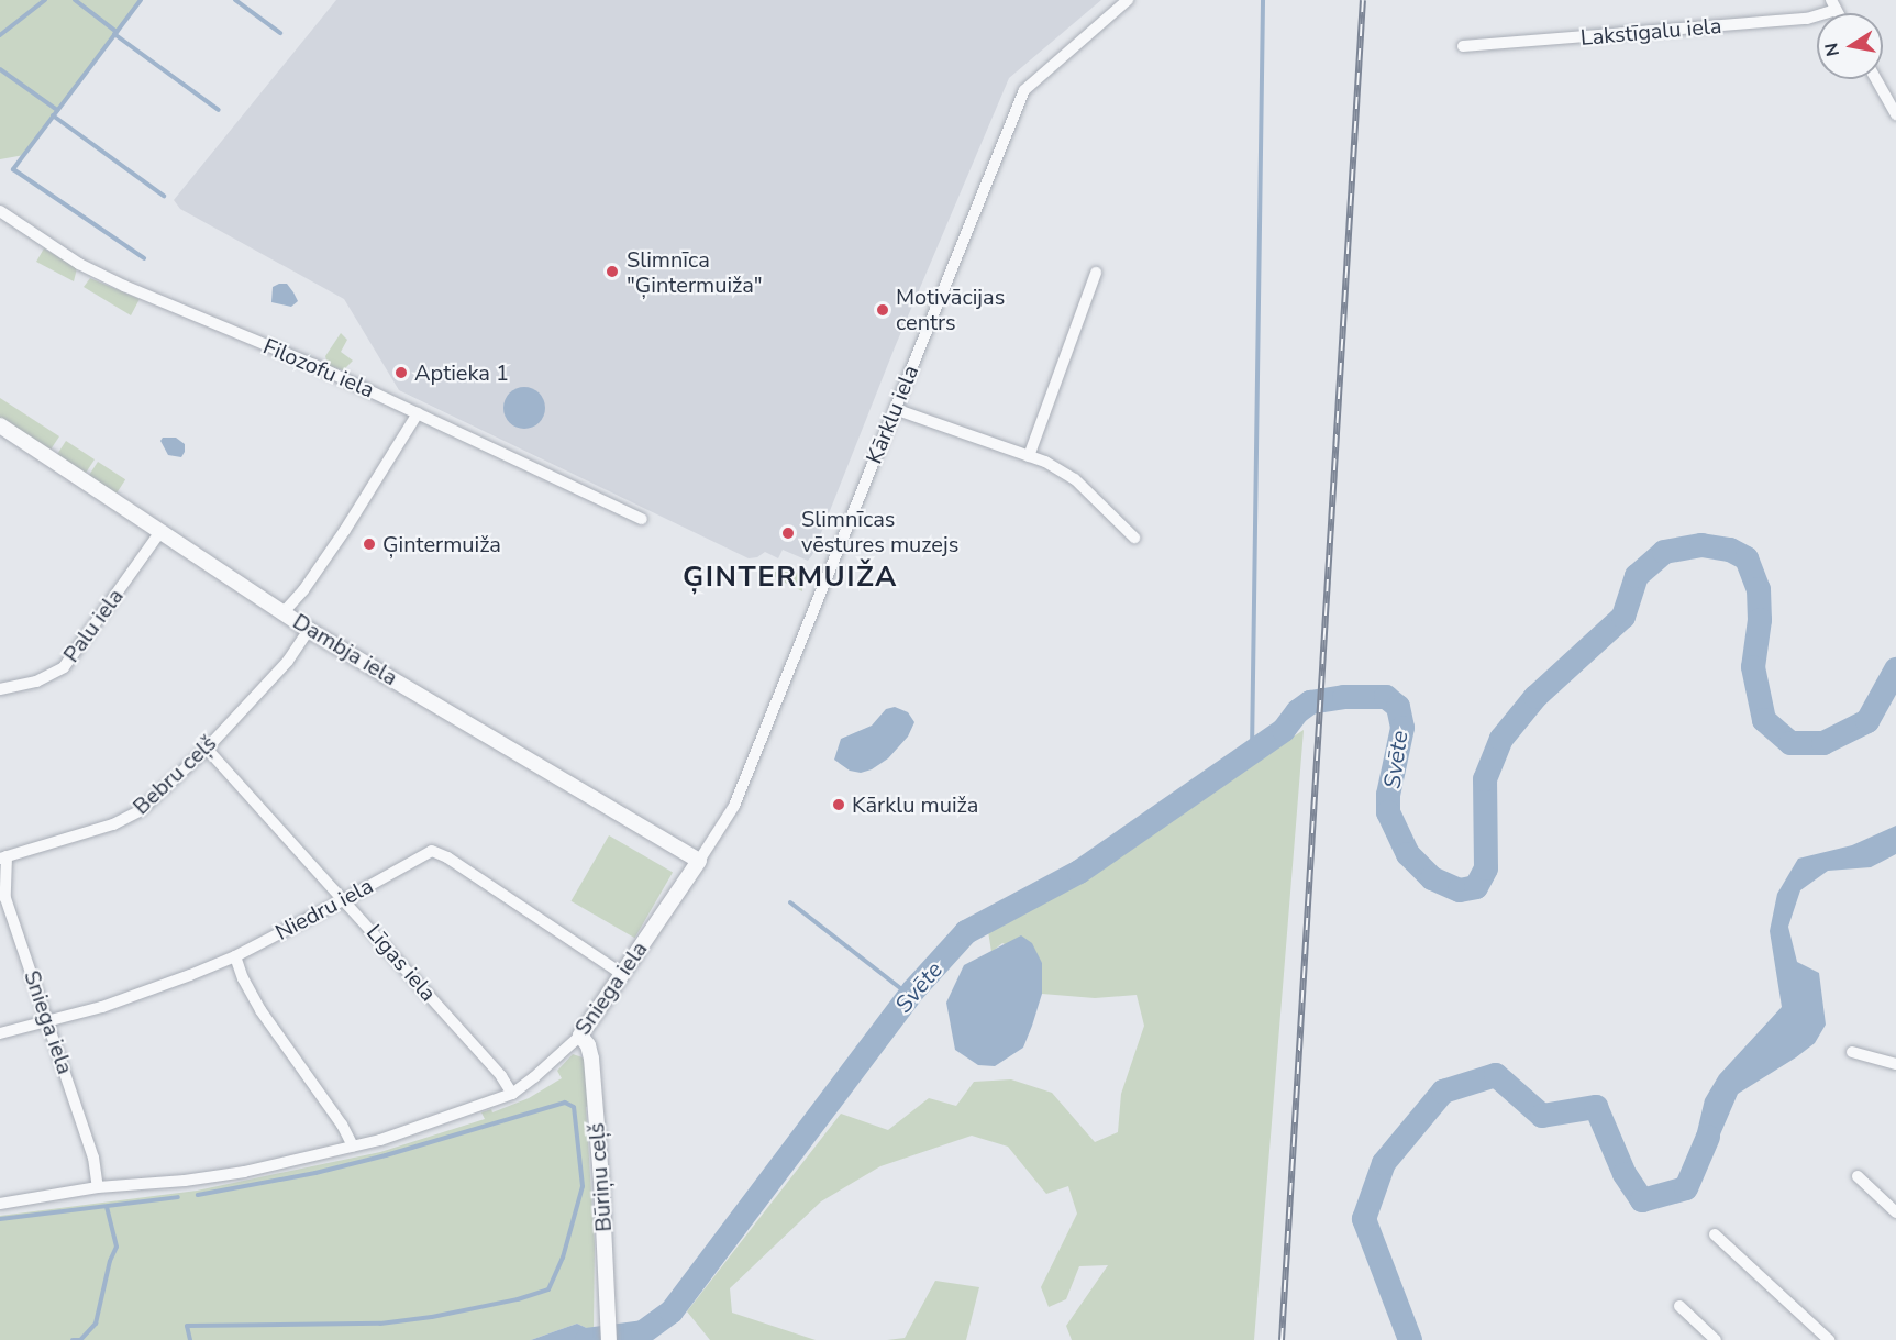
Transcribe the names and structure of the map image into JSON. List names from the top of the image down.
{
  "streets": {
    "street": [
      "Lakstīgalu iela",
      "Filozofu iela",
      "Kārklu iela",
      "Palu iela",
      "Dambja iela",
      "Bebru ceļš",
      "Niedru iela",
      "Līgas iela",
      "Sniega iela",
      "Būriņu ceļš"
    ]
  },
  "crossings": [
    ["Kārklu iela", "Dambja iela"],
    ["Kārklu iela", "Sniega iela"],
    ["Palu iela", "Dambja iela"],
    ["Dambja iela", "Bebru ceļš"],
    ["Dambja iela", "Sniega iela"],
    ["Bebru ceļš", "Līgas iela"],
    ["Bebru ceļš", "Sniega iela"],
    ["Niedru iela", "Līgas iela"],
    ["Niedru iela", "Sniega iela"],
    ["Līgas iela", "Sniega iela"],
    ["Sniega iela", "Būriņu ceļš"]
  ],
  "districts": ["ĢINTERMUIŽA"],
  "water": ["Svēte"],
  "places": [
    "Slimnīca \"Ģintermuiža\"",
    "Motivācijas centrs",
    "Aptieka 1",
    "Slimnīcas vēstures muzejs",
    "Ģintermuiža",
    "Kārklu muiža"
  ],
  "north": "left"
}
